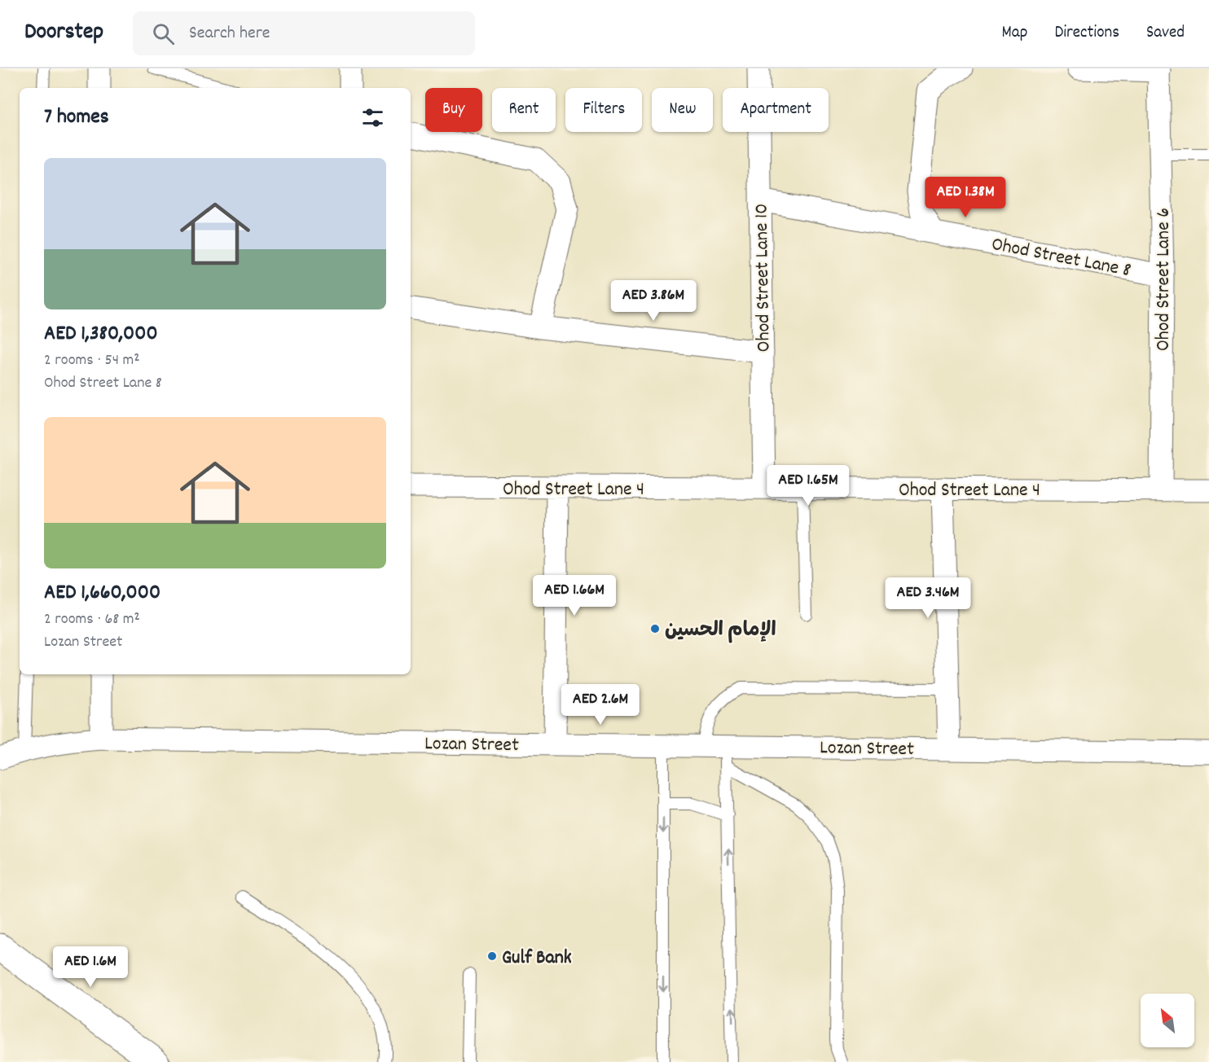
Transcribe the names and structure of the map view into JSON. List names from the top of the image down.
{
  "streets": {
    "street": [
      "Ohod Street Lane 8",
      "Ohod Street Lane 10",
      "Ohod Street Lane 6",
      "Ohod Street Lane 4",
      "Lozan Street"
    ]
  },
  "crossings": [
    ["Ohod Street Lane 8", "Ohod Street Lane 10"],
    ["Ohod Street Lane 8", "Ohod Street Lane 6"],
    ["Ohod Street Lane 10", "Ohod Street Lane 4"],
    ["Ohod Street Lane 6", "Ohod Street Lane 4"]
  ],
  "places": ["الإمام الحسين", "Gulf Bank"],
  "north": "top left",
  "page": {
    "header": "Doorstep",
    "search": "Search here",
    "nav": ["Map", "Directions", "Saved"],
    "chip": [
      "Buy",
      "Rent",
      "Filters",
      "New",
      "Apartment"
    ],
    "heading": "7 homes",
    "list": [
      {
        "name": "AED 1,380,000",
        "note": "2 rooms · 54 m² · Ohod Street Lane 8"
      },
      {
        "name": "AED 1,660,000",
        "note": "2 rooms · 68 m² · Lozan Street"
      }
    ],
    "price": [
      "AED 1.38M",
      "AED 3.86M",
      "AED 1.65M",
      "AED 1.66M",
      "AED 3.46M",
      "AED 2.6M",
      "AED 1.6M"
    ]
  }
}
